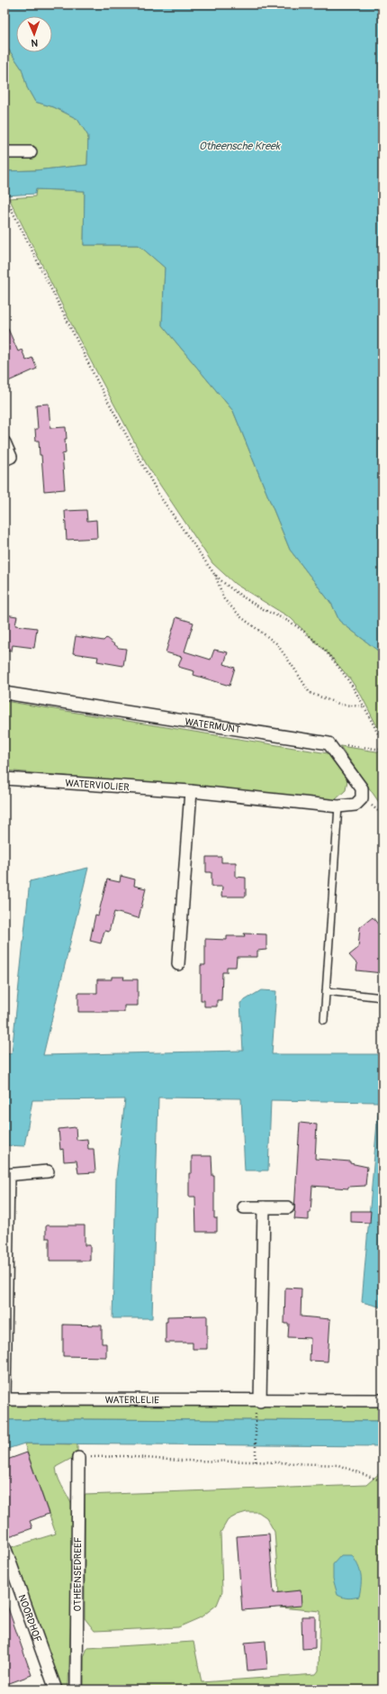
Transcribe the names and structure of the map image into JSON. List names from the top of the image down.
{
  "streets": {
    "street": [
      "WATERMUNT",
      "WATERVIOLIER",
      "WATERLELIE",
      "OTHEENSEDREEF",
      "NOORDHOF"
    ]
  },
  "water": ["Otheensche Kreek"],
  "north": "bottom"
}
